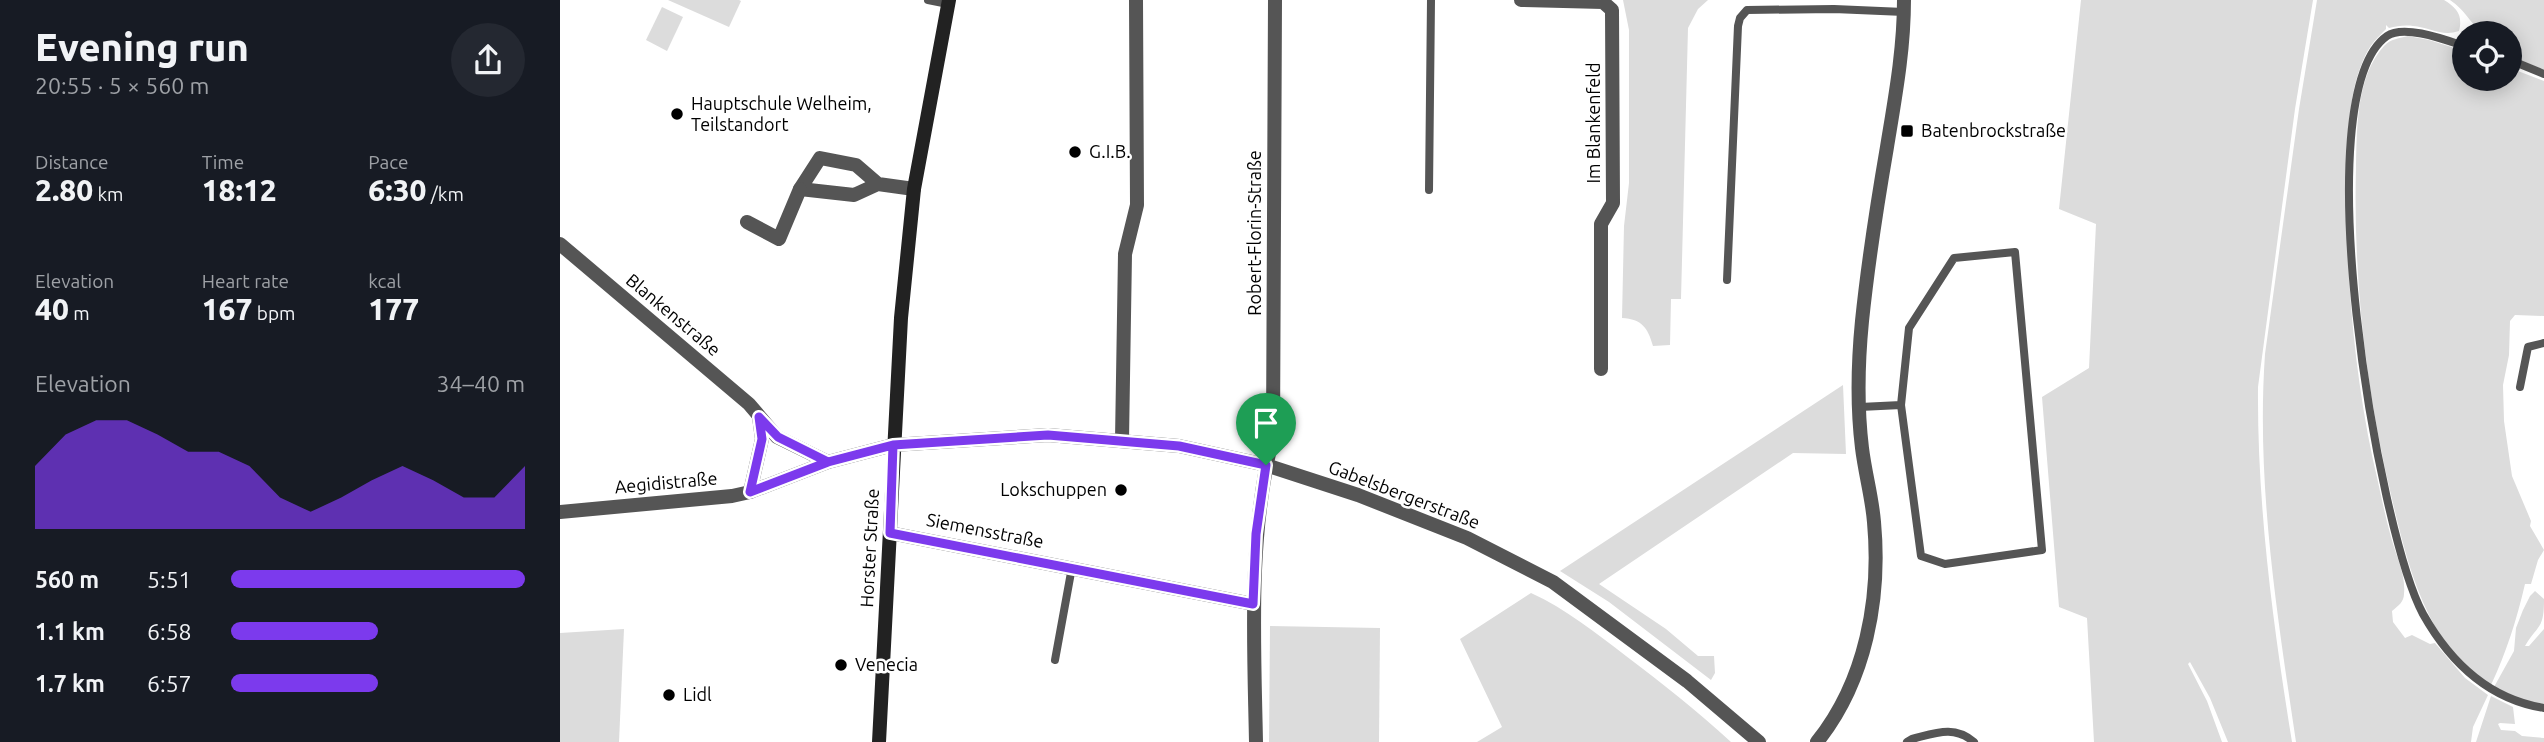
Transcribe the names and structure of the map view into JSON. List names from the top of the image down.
{
  "streets": {
    "main road": ["Horster Straße"],
    "street": [
      "Im Blankenfeld",
      "Robert-Florin-Straße",
      "Blankenstraße",
      "Aegidistraße",
      "Gabelsbergerstraße",
      "Siemensstraße"
    ]
  },
  "crossings": [
    ["Robert-Florin-Straße", "Gabelsbergerstraße"],
    ["Blankenstraße", "Aegidistraße"],
    ["Aegidistraße", "Gabelsbergerstraße"],
    ["Aegidistraße", "Horster Straße"],
    ["Gabelsbergerstraße", "Horster Straße"],
    ["Siemensstraße", "Horster Straße"]
  ],
  "places": {
    "other": [
      "Hauptschule Welheim, Teilstandort",
      "G.I.B.",
      "Lokschuppen",
      "Venecia",
      "Lidl"
    ],
    "transit": ["Batenbrockstraße"]
  },
  "page": {
    "heading": ["Evening run", "20:55 · 5 × 560 m"],
    "stats": [
      ["Distance", "2.80 km"],
      ["Time", "18:12"],
      ["Pace", "6:30 /km"],
      ["Elevation", "40 m"],
      ["Heart rate", "167 bpm"],
      ["kcal", "177"]
    ],
    "chart": ["Elevation", "34–40 m"],
    "list": [
      {
        "name": "560 m",
        "note": "5:51"
      },
      {
        "name": "1.1 km",
        "note": "6:58"
      },
      {
        "name": "1.7 km",
        "note": "6:57"
      }
    ]
  }
}
